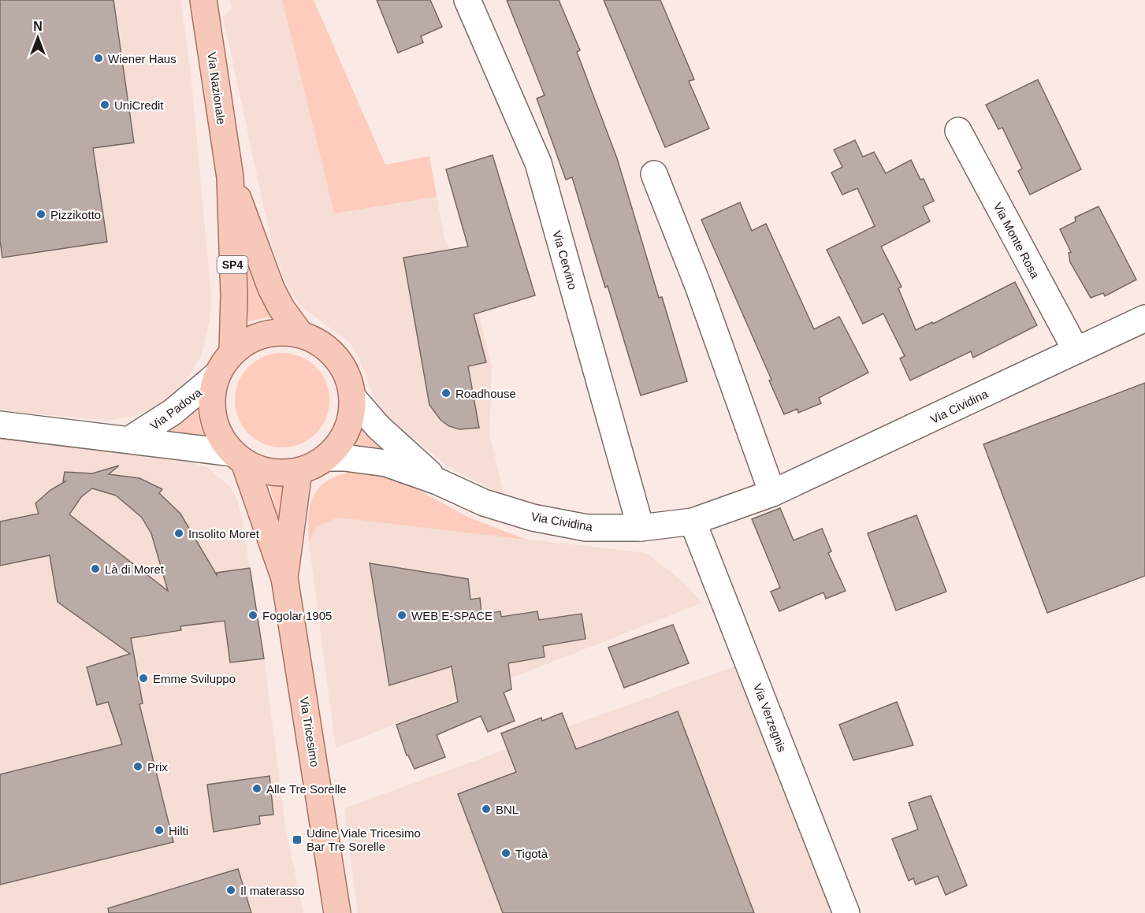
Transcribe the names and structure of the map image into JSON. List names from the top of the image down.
{
  "streets": {
    "main road": ["Via Nazionale", "SP4", "Via Tricesimo"],
    "street": [
      "Via Monte Rosa",
      "Via Cervino",
      "Via Cividina",
      "Via Padova",
      "Via Verzegnis"
    ]
  },
  "crossings": [
    ["Via Nazionale", "Via Cividina"],
    ["Via Nazionale", "Via Padova"],
    ["Via Nazionale", "Via Tricesimo"],
    ["Via Monte Rosa", "Via Cividina"],
    ["Via Cervino", "Via Cividina"],
    ["Via Cividina", "Via Padova"],
    ["Via Cividina", "Via Verzegnis"],
    ["Via Cividina", "Via Tricesimo"],
    ["Via Padova", "Via Tricesimo"]
  ],
  "places": {
    "other": [
      "Wiener Haus",
      "UniCredit",
      "Pizzikotto",
      "Roadhouse",
      "Insolito Moret",
      "Là di Moret",
      "Fogolar 1905",
      "WEB E-SPACE",
      "Emme Sviluppo",
      "Prix",
      "Alle Tre Sorelle",
      "BNL",
      "Hilti",
      "Tigotà",
      "Il materasso"
    ],
    "transit": ["Udine Viale Tricesimo Bar Tre Sorelle"]
  },
  "north": "top"
}
